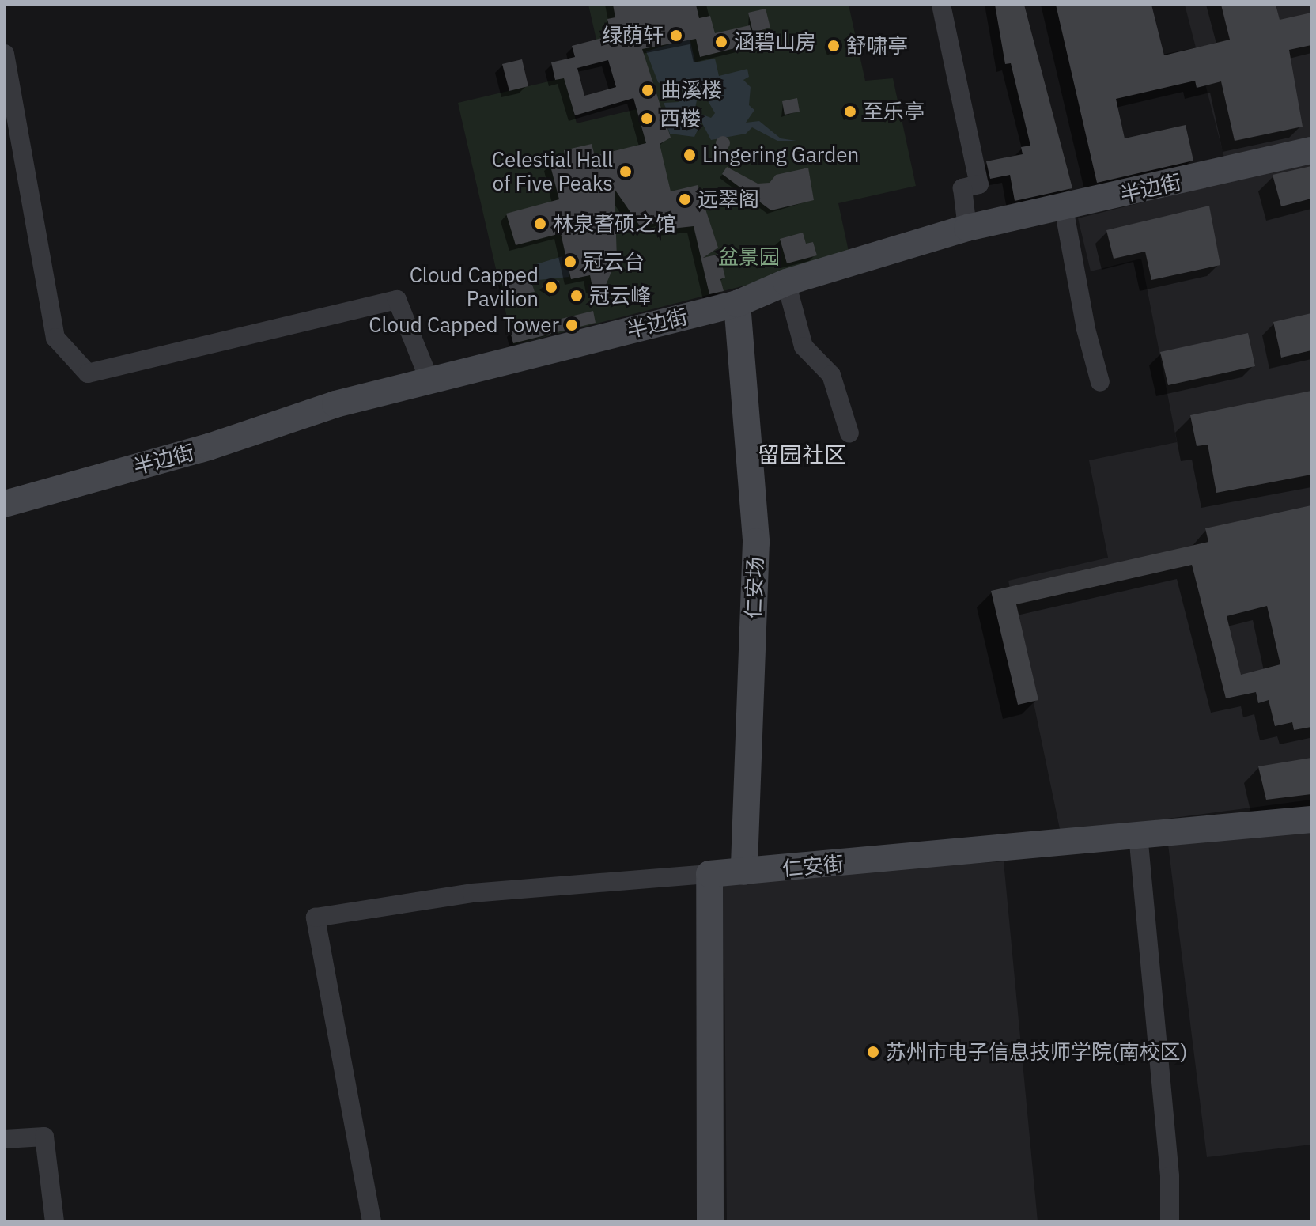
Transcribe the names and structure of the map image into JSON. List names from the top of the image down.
{
  "streets": {
    "street": ["半边街", "仁安场", "仁安街"]
  },
  "crossings": [
    ["半边街", "仁安场"],
    ["仁安场", "仁安街"]
  ],
  "districts": ["留园社区"],
  "parks": ["盆景园"],
  "places": [
    "绿荫轩",
    "涵碧山房",
    "舒啸亭",
    "曲溪楼",
    "至乐亭",
    "西楼",
    "Lingering Garden",
    "Celestial Hall of Five Peaks",
    "远翠阁",
    "林泉耆硕之馆",
    "冠云台",
    "Cloud Capped Pavilion",
    "冠云峰",
    "Cloud Capped Tower",
    "苏州市电子信息技师学院(南校区)"
  ]
}
